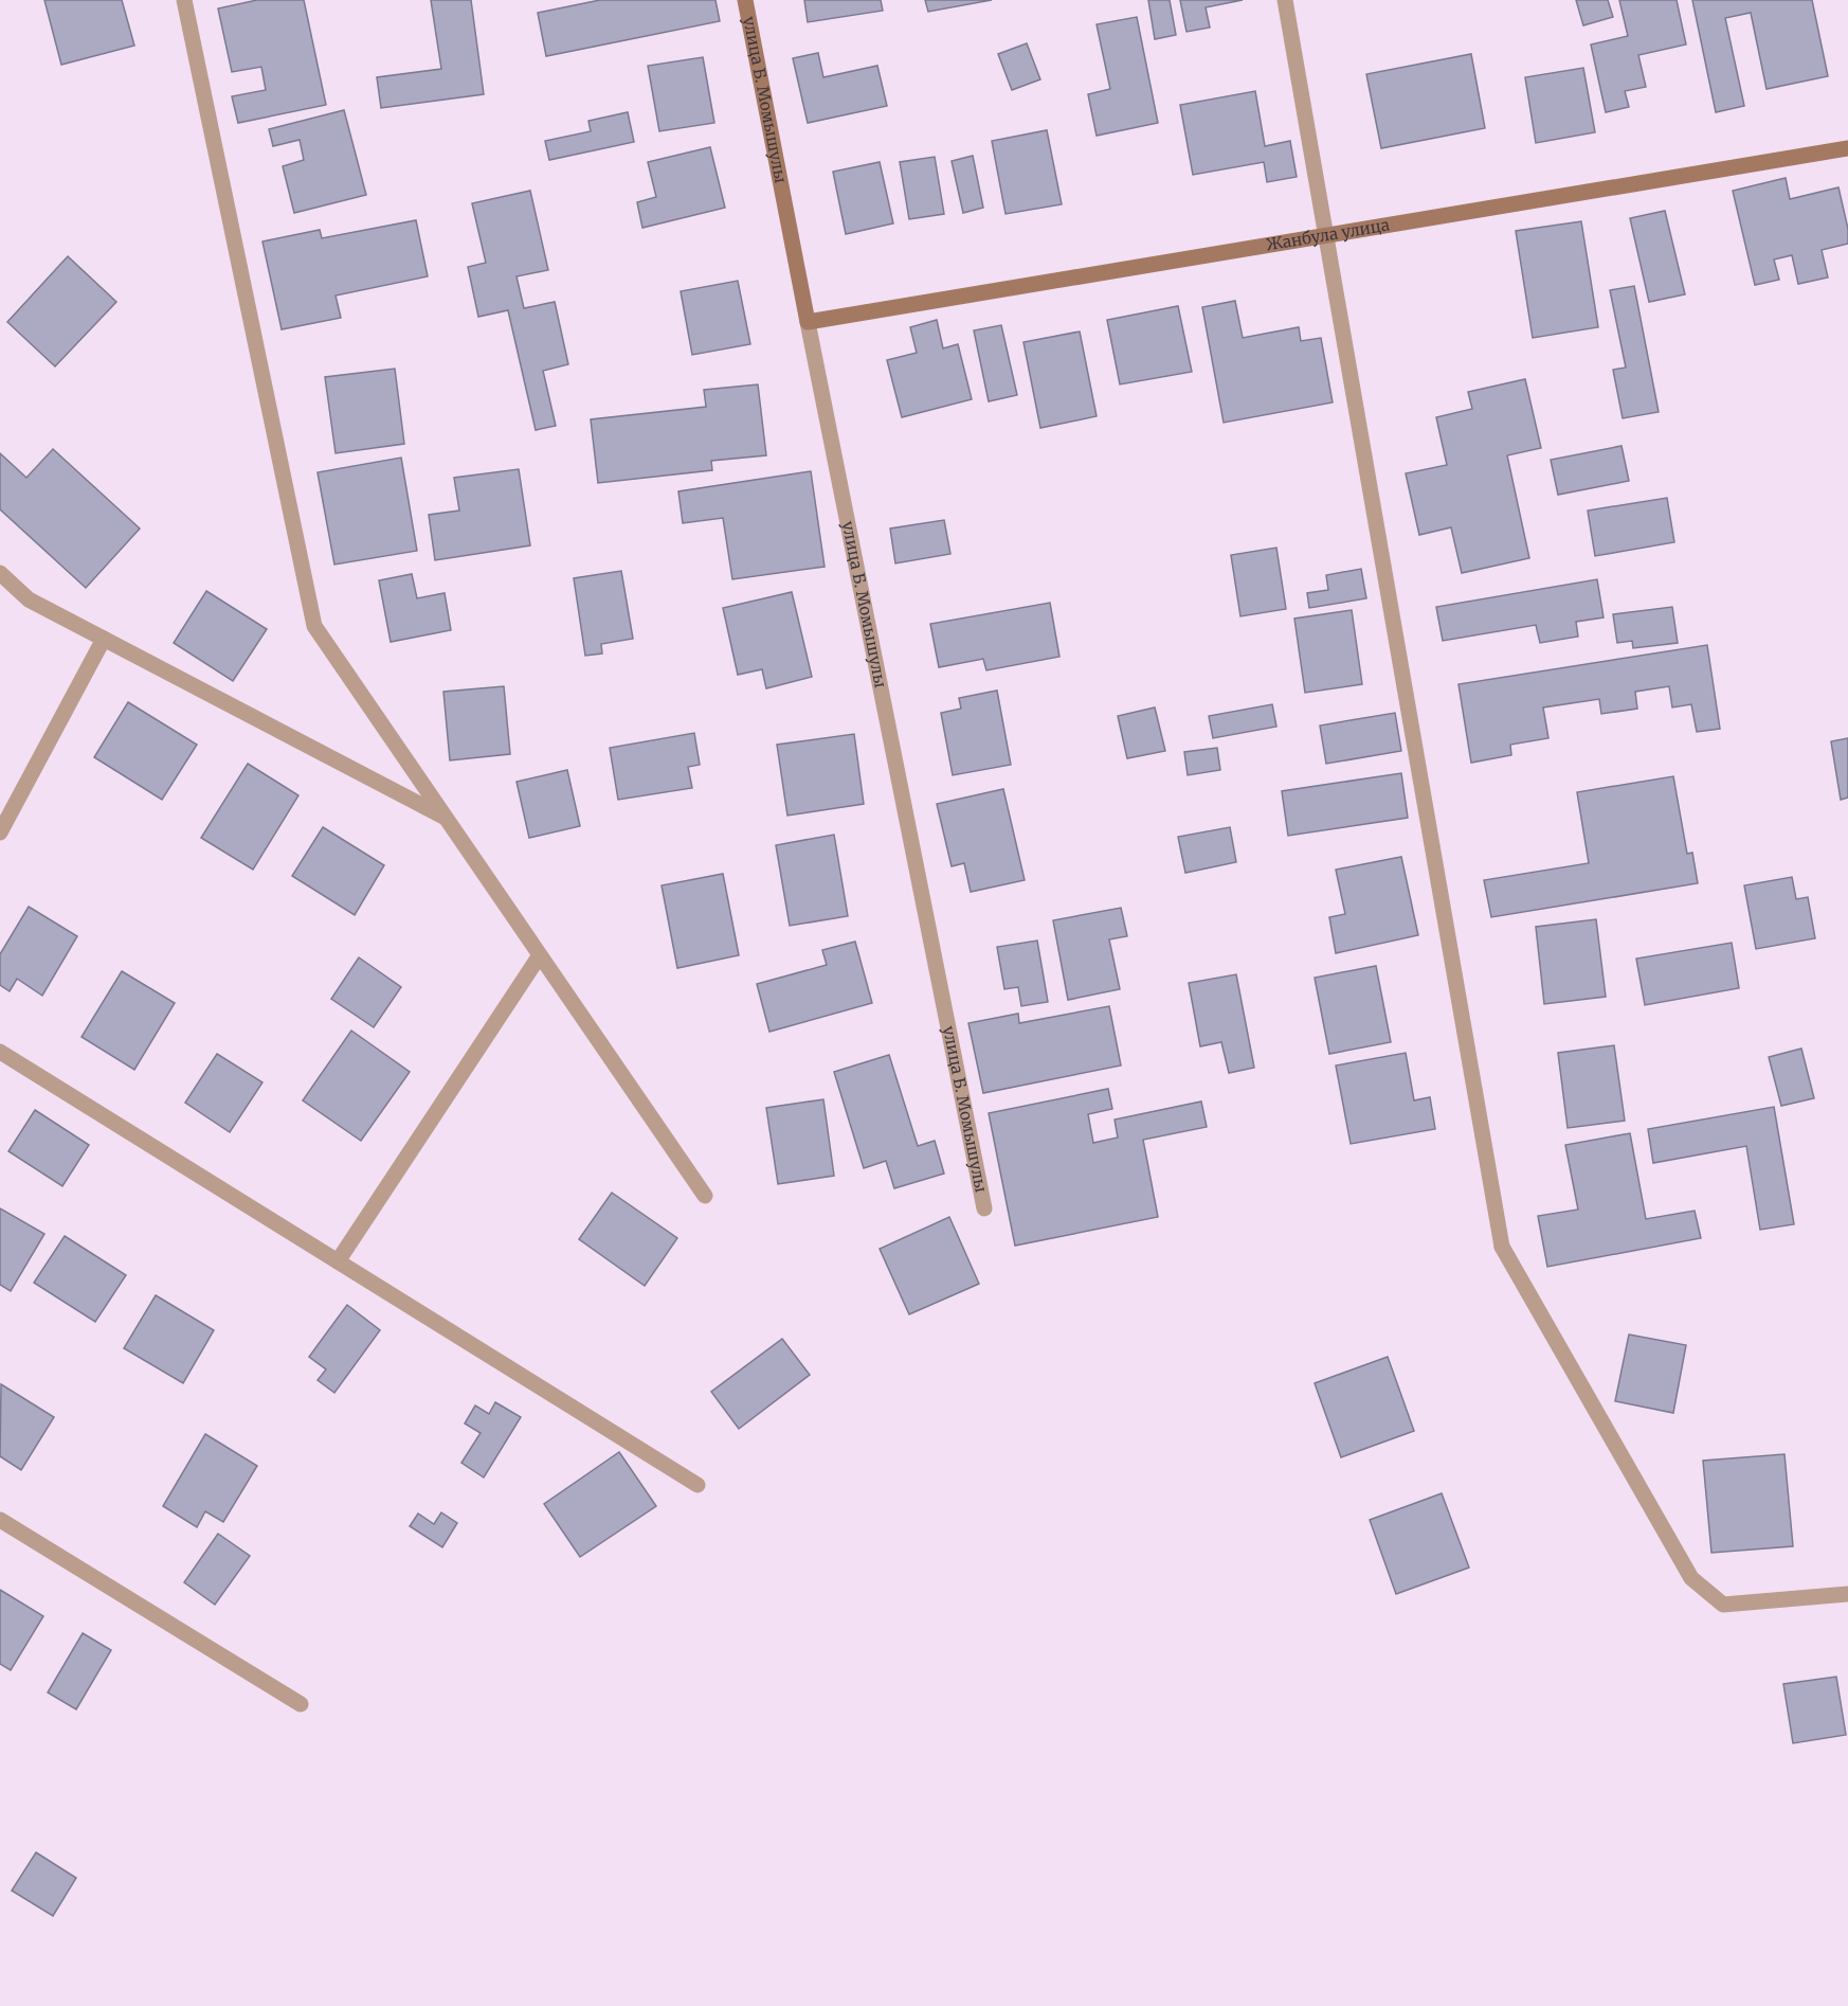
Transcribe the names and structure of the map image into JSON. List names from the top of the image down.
{
  "streets": {
    "street": ["улица Б. Момышулы", "Жанбула улица"]
  },
  "crossings": [
    ["улица Б. Момышулы", "Жанбула улица"]
  ]
}
